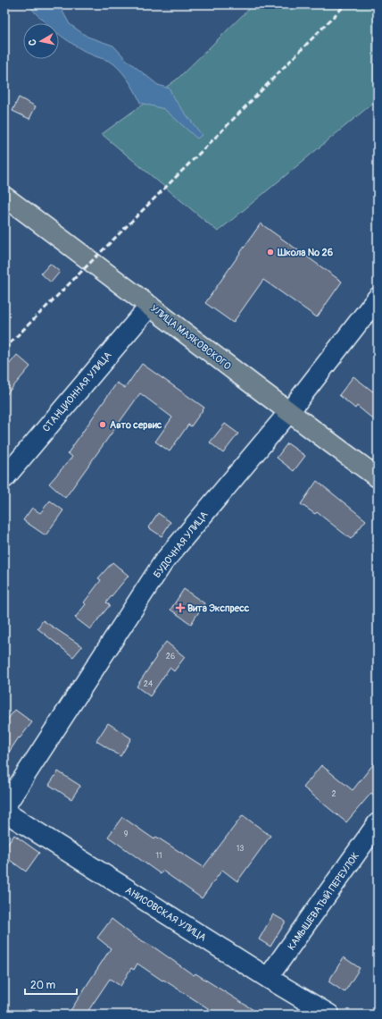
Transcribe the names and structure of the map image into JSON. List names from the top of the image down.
{
  "streets": {
    "main road": ["УЛИЦА МАЯКОВСКОГО"],
    "street": [
      "СТАНЦИОННАЯ УЛИЦА",
      "БУДОЧНАЯ УЛИЦА",
      "КАМЫШЕВАТЫЙ ПЕРЕУЛОК",
      "АНИСОВСКАЯ УЛИЦА"
    ]
  },
  "crossings": [
    ["УЛИЦА МАЯКОВСКОГО", "СТАНЦИОННАЯ УЛИЦА"],
    ["УЛИЦА МАЯКОВСКОГО", "БУДОЧНАЯ УЛИЦА"],
    ["КАМЫШЕВАТЫЙ ПЕРЕУЛОК", "АНИСОВСКАЯ УЛИЦА"]
  ],
  "places": {
    "other": ["Школа № 26", "Авто сервис"],
    "health": ["Вита Экспресс"]
  },
  "house_numbers": [
    "26",
    "24",
    "2",
    "9",
    "13",
    "11"
  ],
  "scale_bar": "20 m",
  "north": "left"
}
